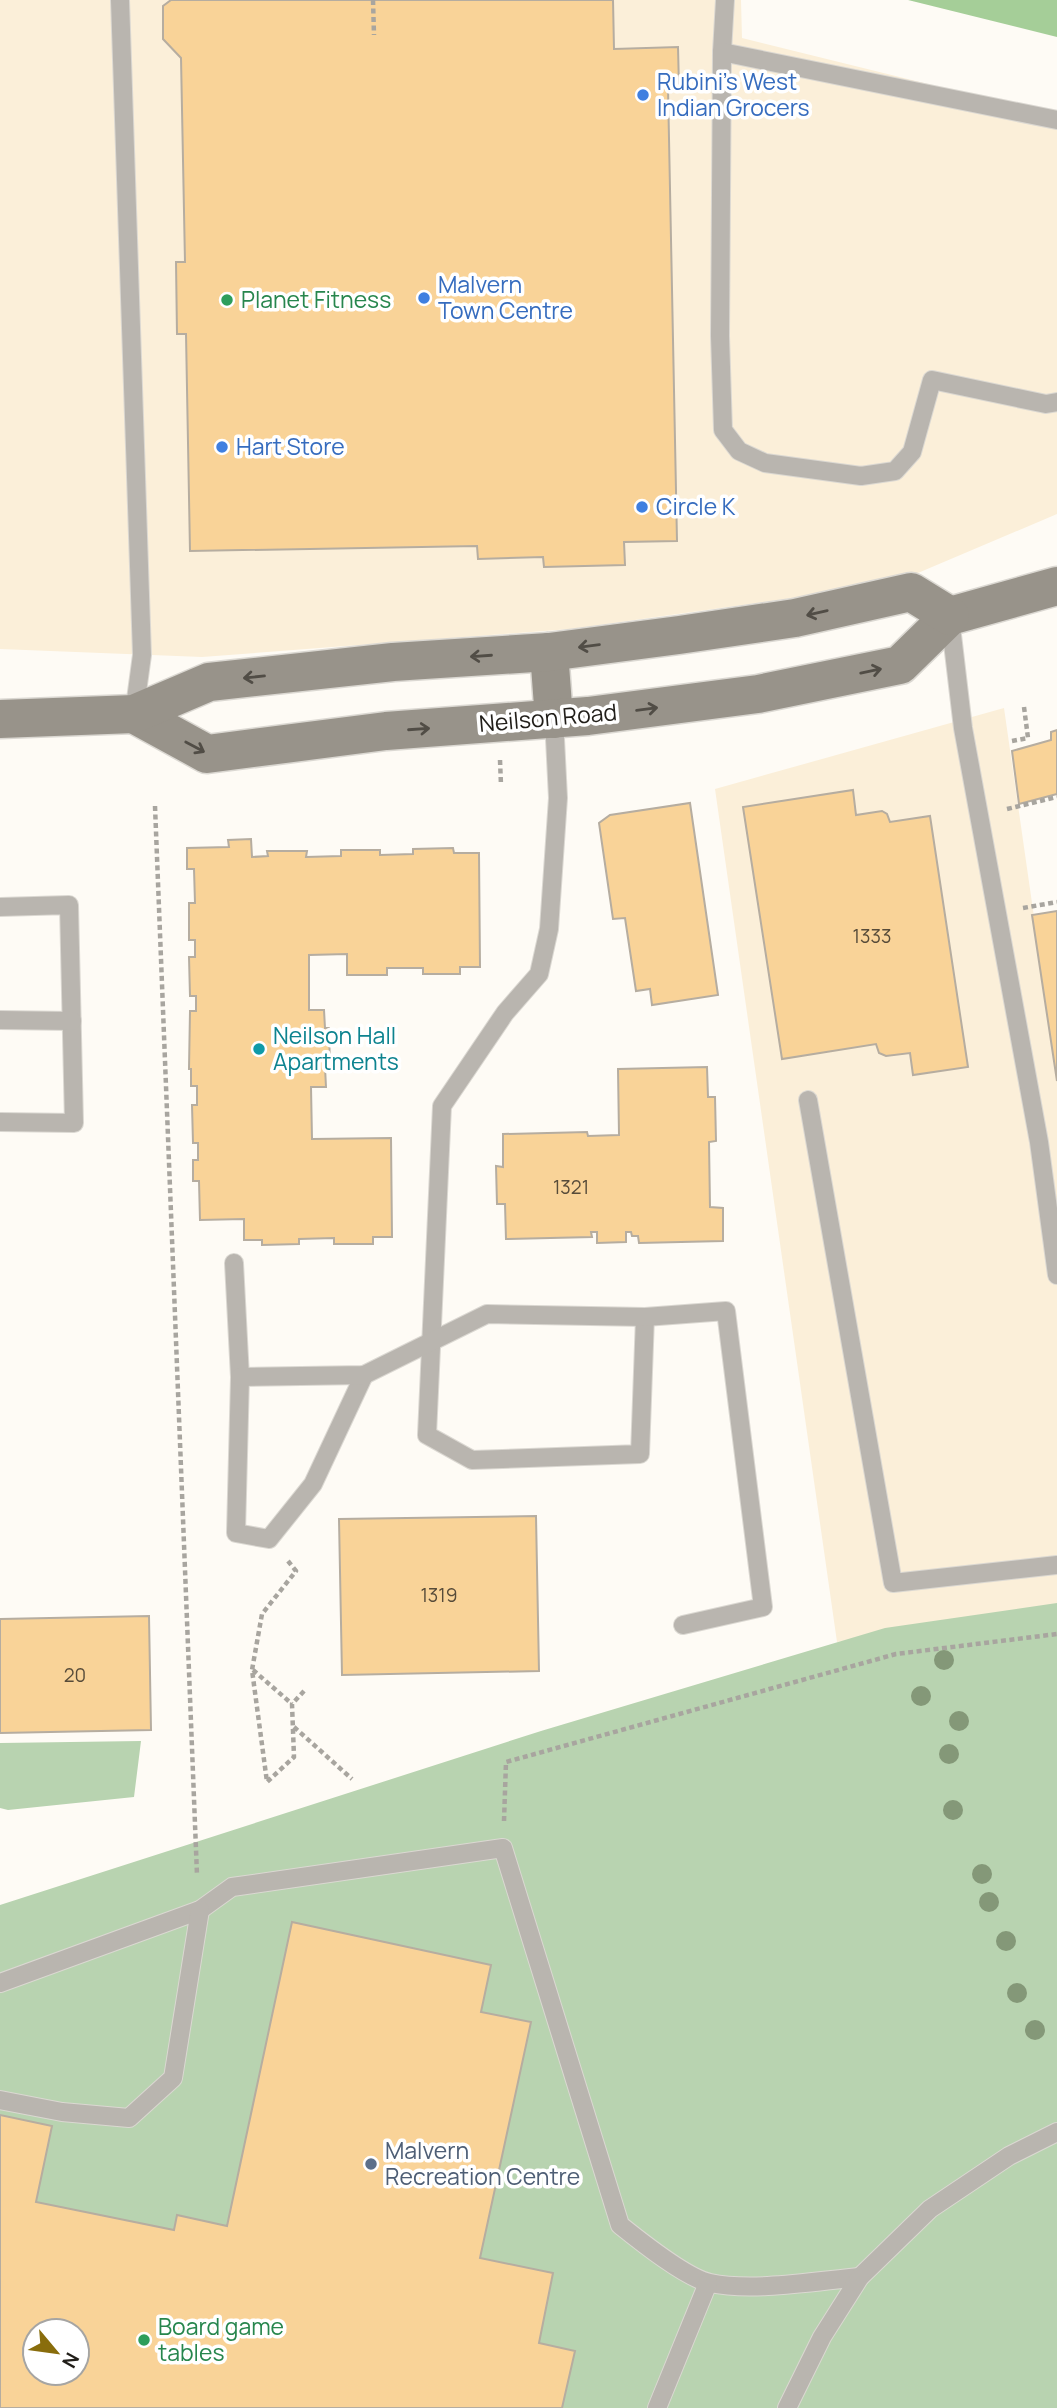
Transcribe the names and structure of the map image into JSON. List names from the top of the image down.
{
  "streets": {
    "main road": ["Neilson Road"]
  },
  "places": [
    "Rubini's West Indian Grocers",
    "Malvern Town Centre",
    "Planet Fitness",
    "Hart Store",
    "Circle K",
    "Neilson Hall Apartments",
    "Malvern Recreation Centre",
    "Board game tables"
  ],
  "house_numbers": [
    "1333",
    "1321",
    "1319",
    "20"
  ],
  "north": "bottom right"
}
